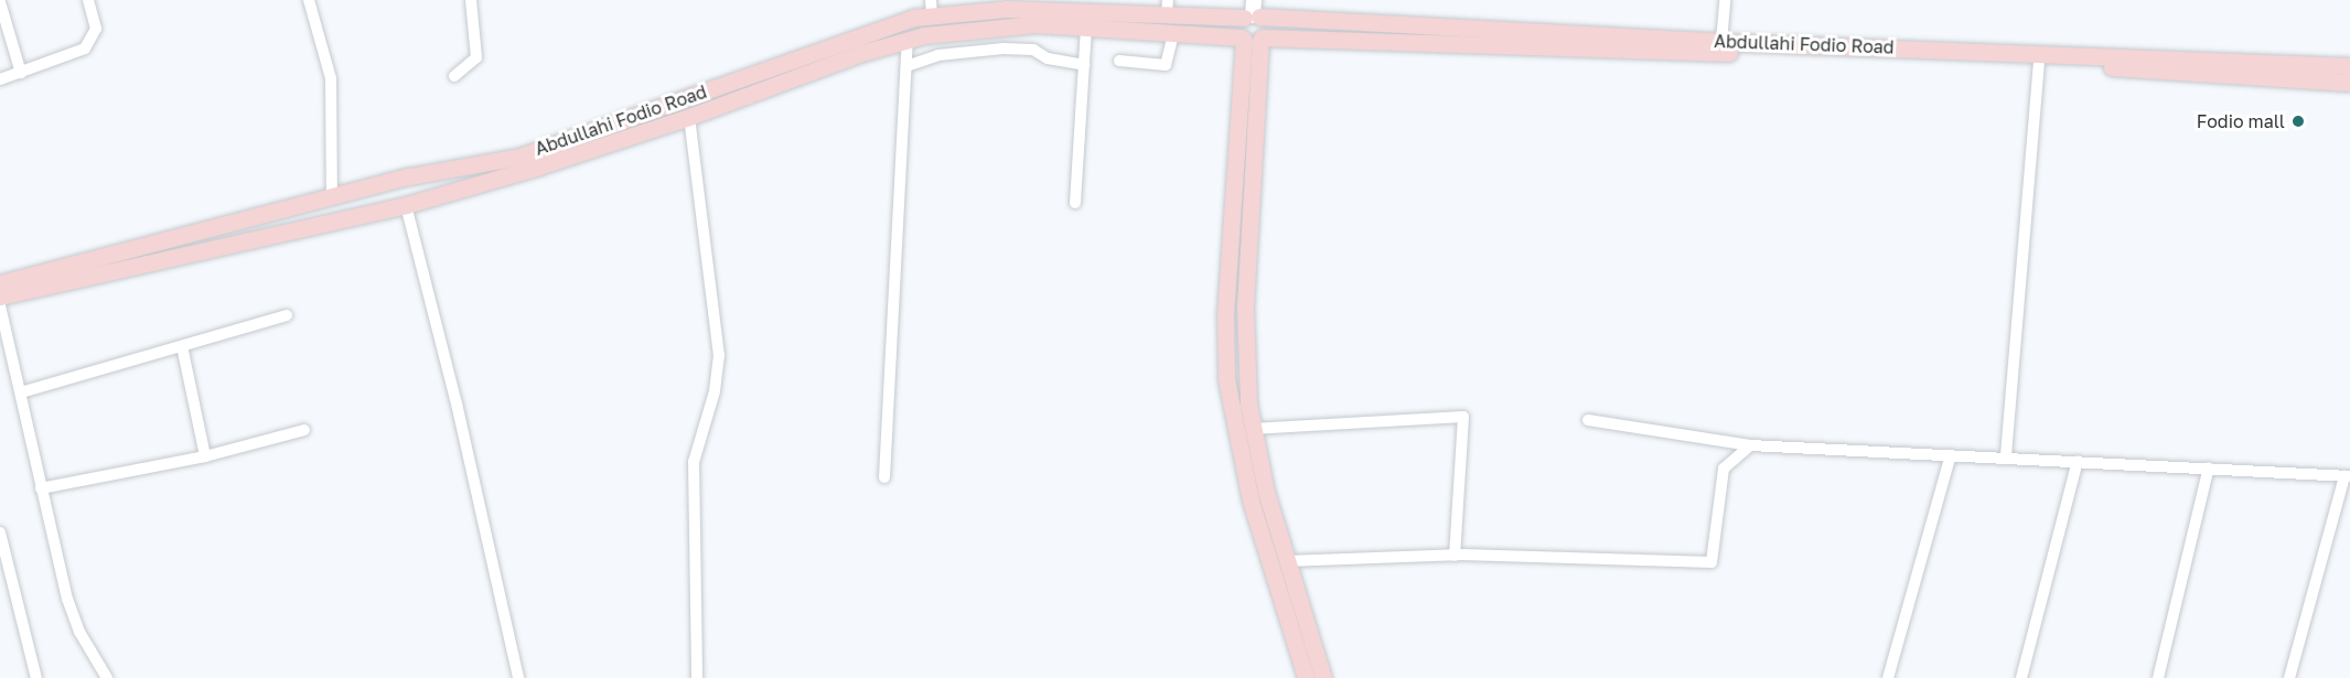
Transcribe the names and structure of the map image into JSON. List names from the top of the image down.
{
  "streets": {
    "main road": ["Abdullahi Fodio Road"]
  },
  "places": ["Fodio mall"]
}
